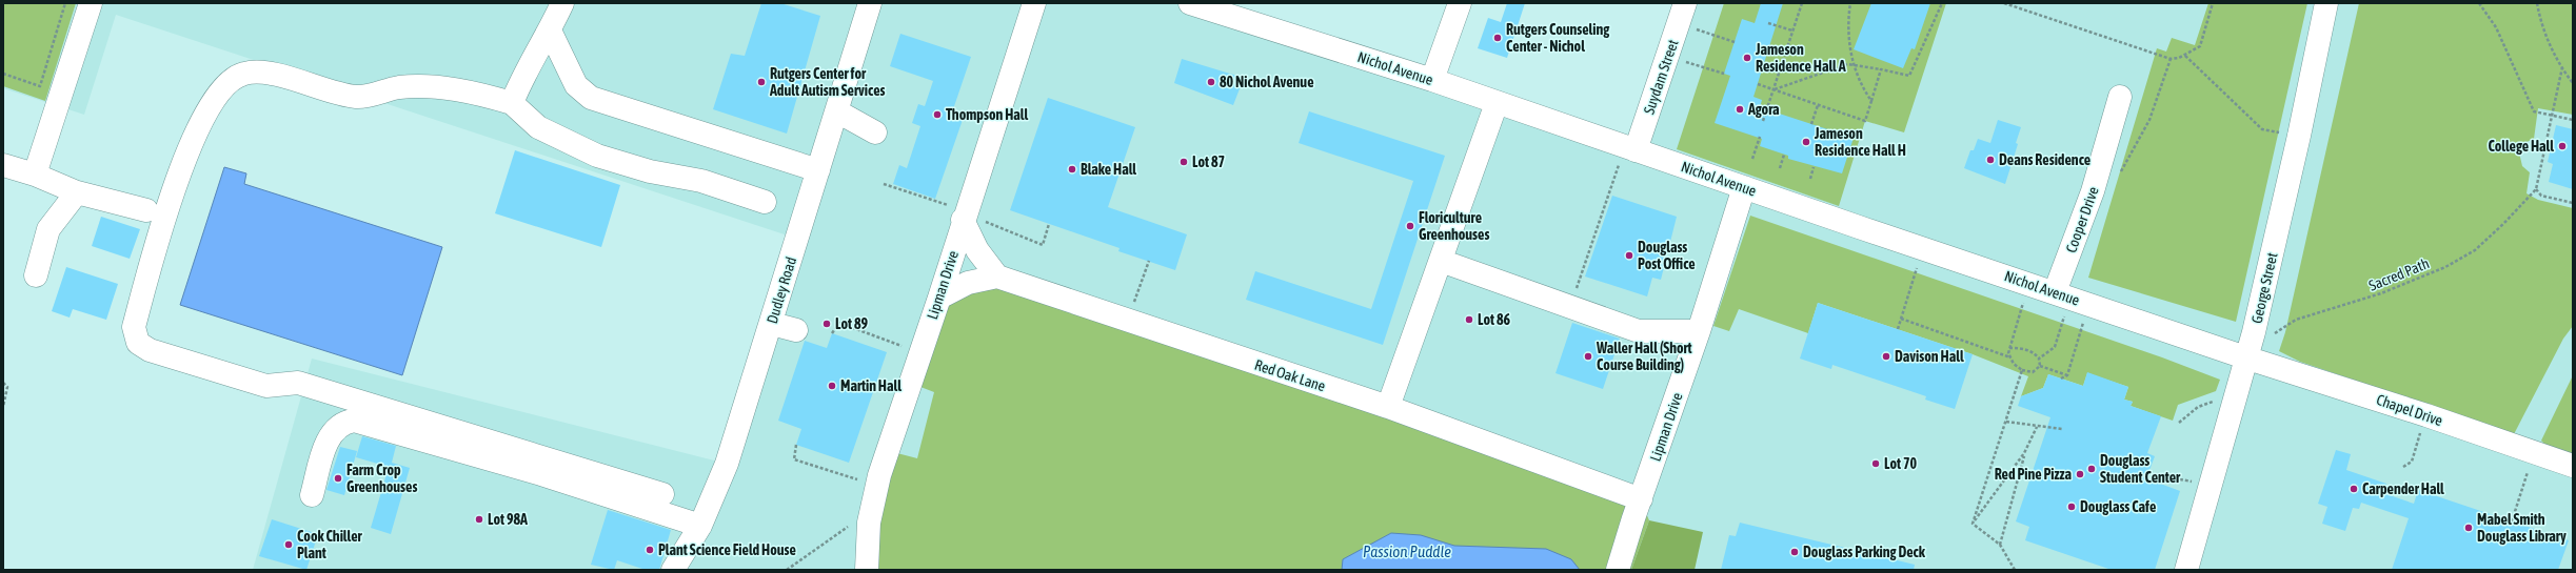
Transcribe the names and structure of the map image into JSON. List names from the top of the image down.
{
  "streets": {
    "street": [
      "Nichol Avenue",
      "Suydam Street",
      "Cooper Drive",
      "Lipman Drive",
      "George Street",
      "Dudley Road",
      "Red Oak Lane",
      "Chapel Drive"
    ],
    "path": ["Sacred Path"]
  },
  "crossings": [
    ["Nichol Avenue", "Suydam Street"],
    ["Nichol Avenue", "Cooper Drive"],
    ["Nichol Avenue", "Lipman Drive"],
    ["Nichol Avenue", "George Street"],
    ["Nichol Avenue", "Chapel Drive"],
    ["Lipman Drive", "Red Oak Lane"],
    ["George Street", "Chapel Drive"]
  ],
  "water": ["Passion Puddle"],
  "places": [
    "Rutgers Counseling Center - Nichol",
    "Jameson Residence Hall A",
    "Rutgers Center for Adult Autism Services",
    "80 Nichol Avenue",
    "Agora",
    "Thompson Hall",
    "Jameson Residence Hall H",
    "College Hall",
    "Deans Residence",
    "Lot 87",
    "Blake Hall",
    "Floriculture Greenhouses",
    "Douglass Post Office",
    "Lot 86",
    "Lot 89",
    "Waller Hall (Short Course Building)",
    "Davison Hall",
    "Martin Hall",
    "Lot 70",
    "Douglass Student Center",
    "Red Pine Pizza",
    "Farm Crop Greenhouses",
    "Carpender Hall",
    "Douglass Cafe",
    "Lot 98A",
    "Mabel Smith Douglass Library",
    "Cook Chiller Plant",
    "Plant Science Field House",
    "Douglass Parking Deck"
  ]
}
